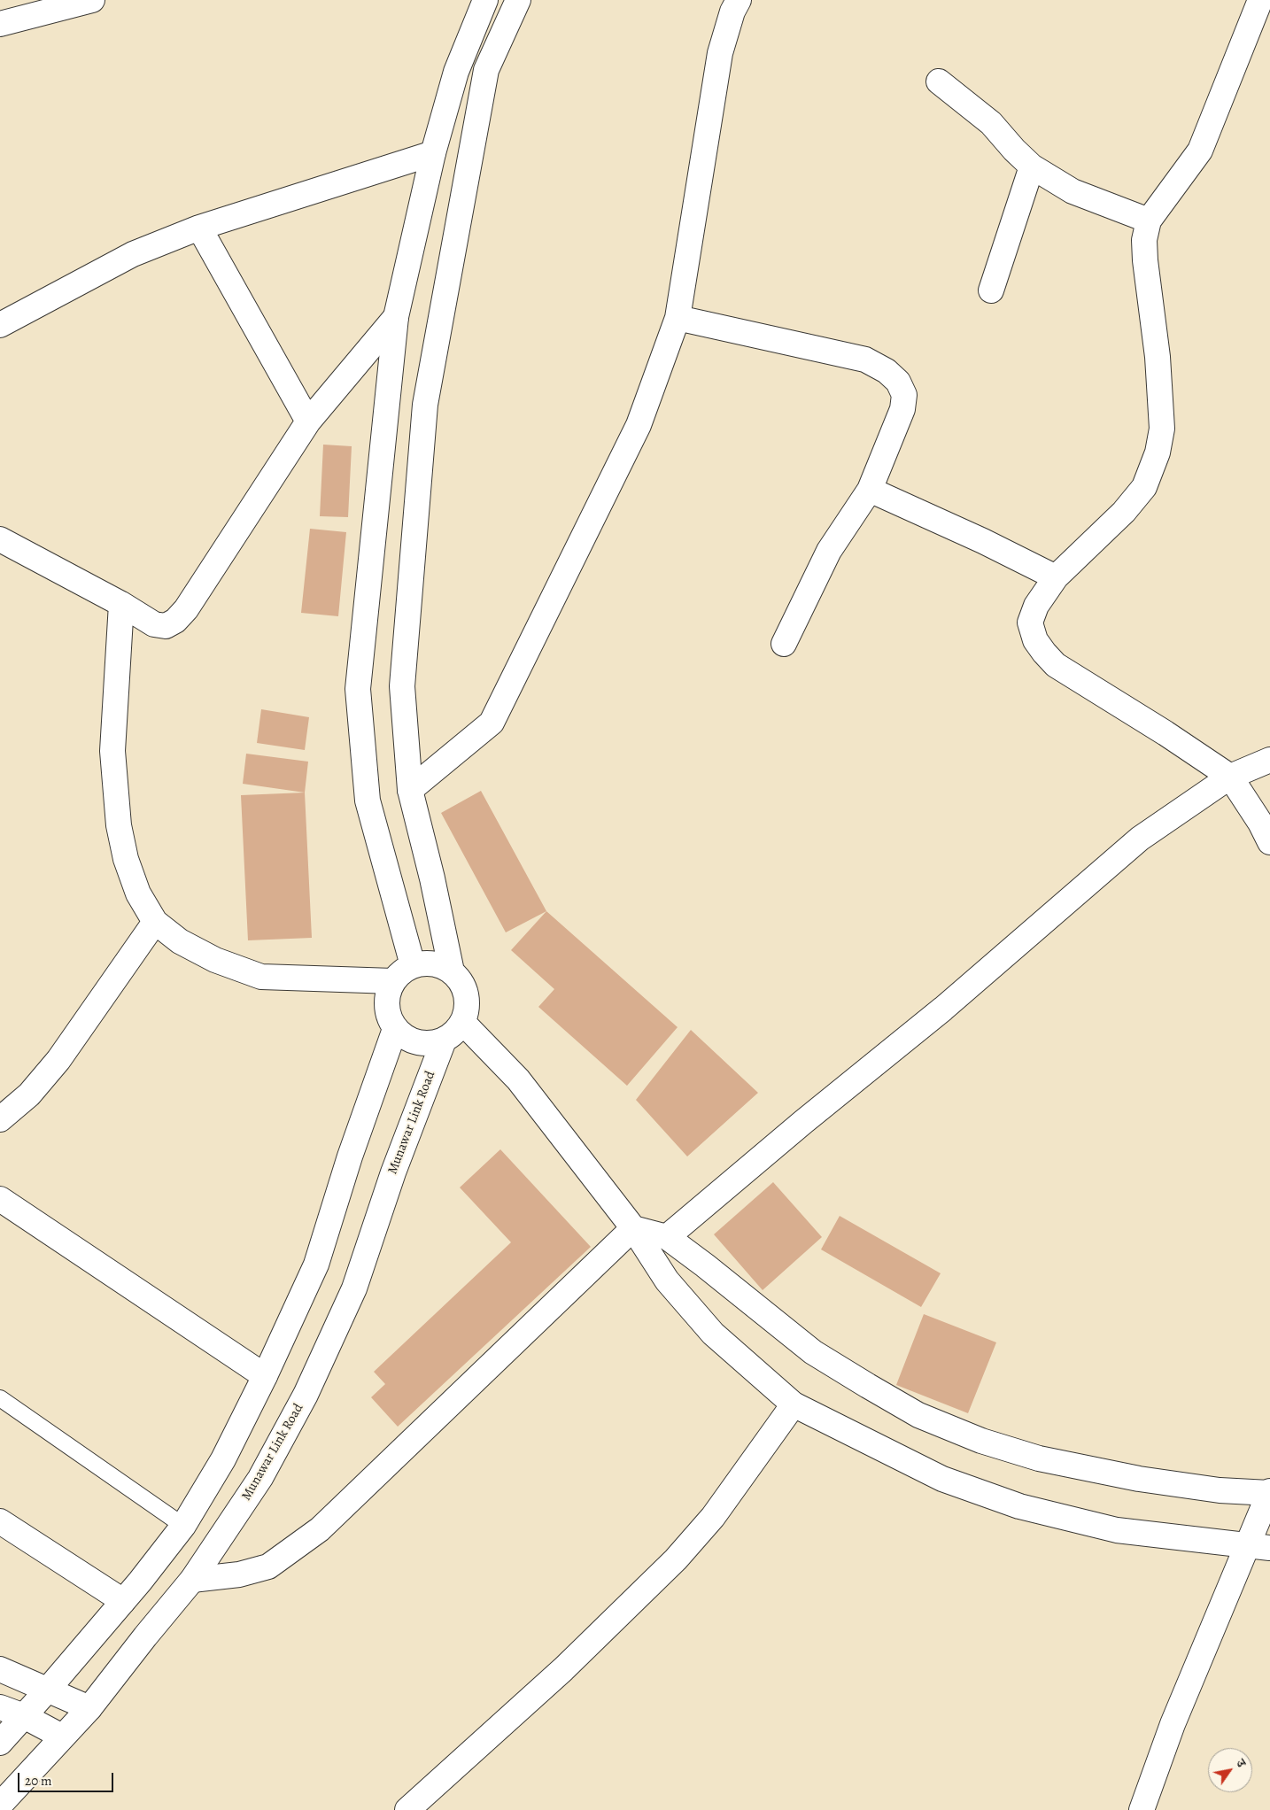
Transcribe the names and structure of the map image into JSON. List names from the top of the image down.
{
  "streets": {
    "street": ["Munawar Link Road"]
  },
  "scale_bar": "20 m",
  "north": "top right"
}
